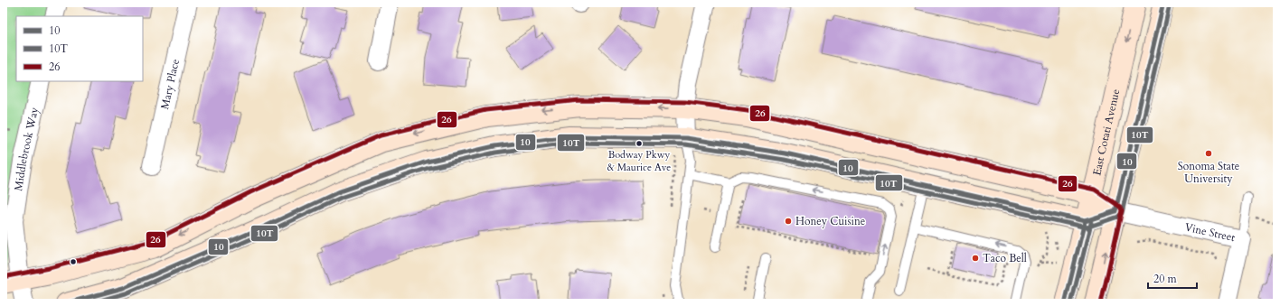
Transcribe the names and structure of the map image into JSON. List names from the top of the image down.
{
  "streets": {
    "street": [
      "Mary Place",
      "East Cotati Avenue",
      "Middlebrook Way",
      "Vine Street"
    ]
  },
  "places": [
    "Bodway Pkwy & Maurice Ave",
    "Sonoma State University",
    "Honey Cuisine",
    "Taco Bell"
  ],
  "lines": ["transit line 10", "transit line 10T", "transit line 26"],
  "legend": ["10", "10T", "26"],
  "scale_bar": "20 m"
}
